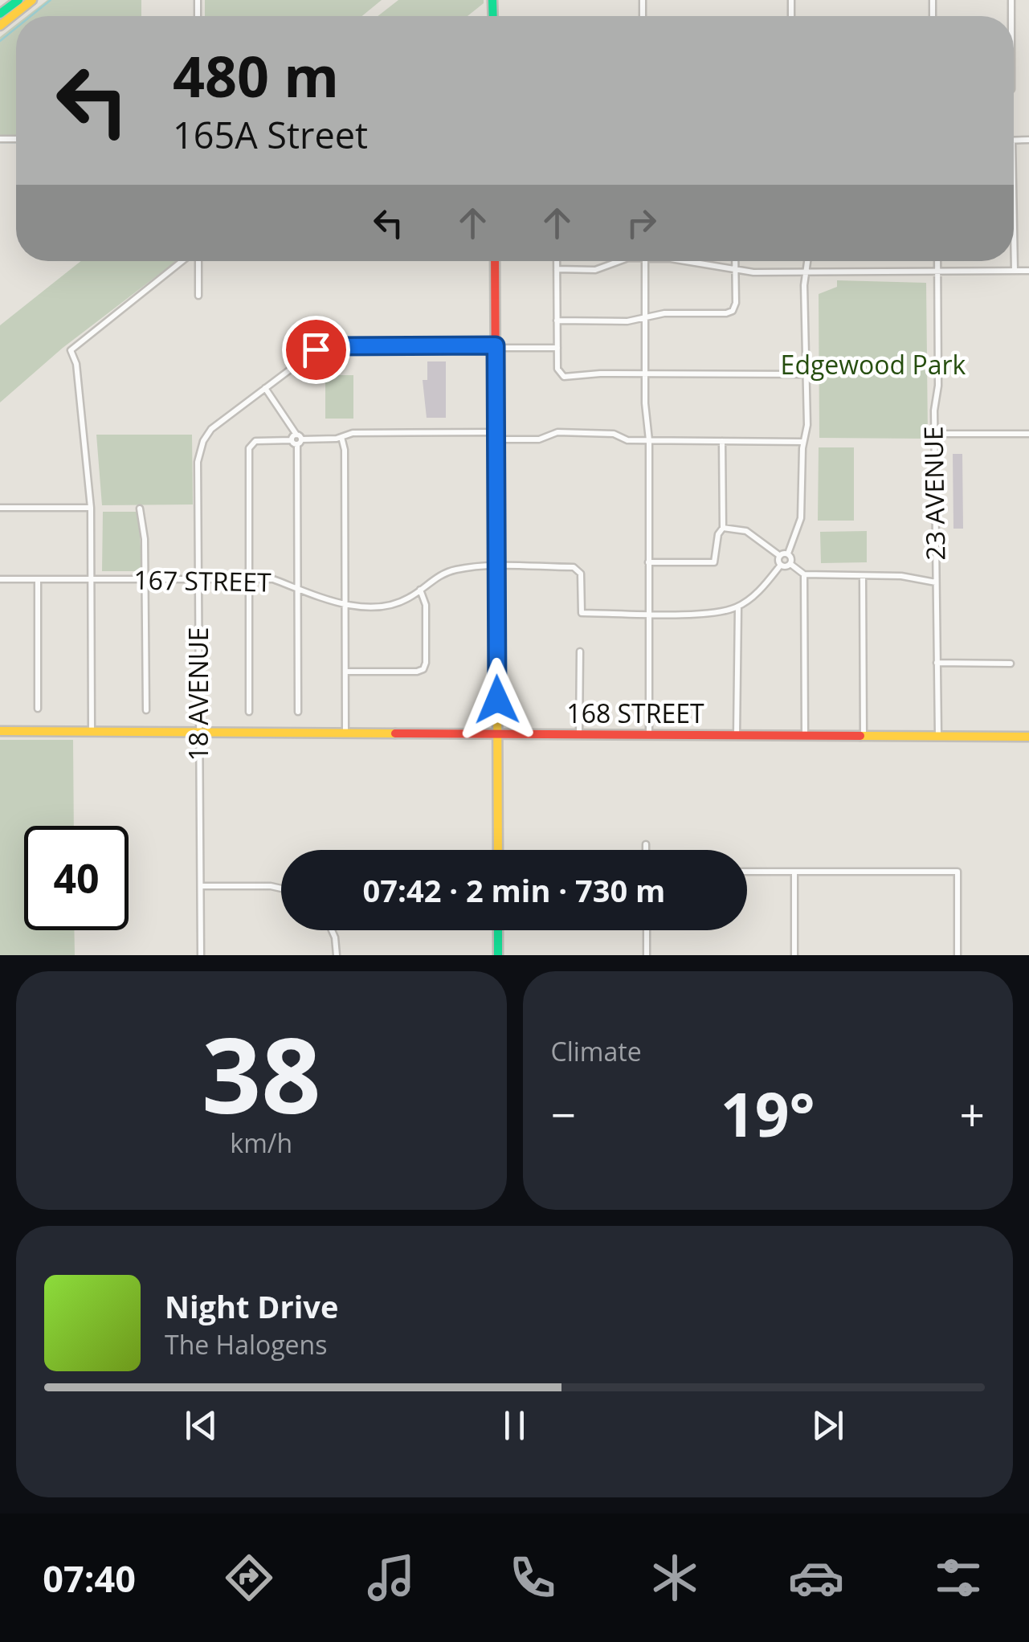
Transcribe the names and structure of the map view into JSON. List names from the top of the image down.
{
  "streets": {
    "main road": ["168 STREET"],
    "street": ["23 AVENUE", "167 STREET", "18 AVENUE"]
  },
  "crossings": [
    ["23 AVENUE", "168 STREET"],
    ["167 STREET", "18 AVENUE"],
    ["18 AVENUE", "168 STREET"]
  ],
  "parks": ["Edgewood Park"],
  "page": {
    "turn": ["480 m", "165A Street"],
    "limit": "40",
    "trip": "07:42 · 2 min · 730 m",
    "tile": [
      ["38", "km/h"],
      "Climate"
    ],
    "heat": ["−", "19°", "+"],
    "song": ["Night Drive", "The Halogens"],
    "tabs": "07:40"
  }
}
